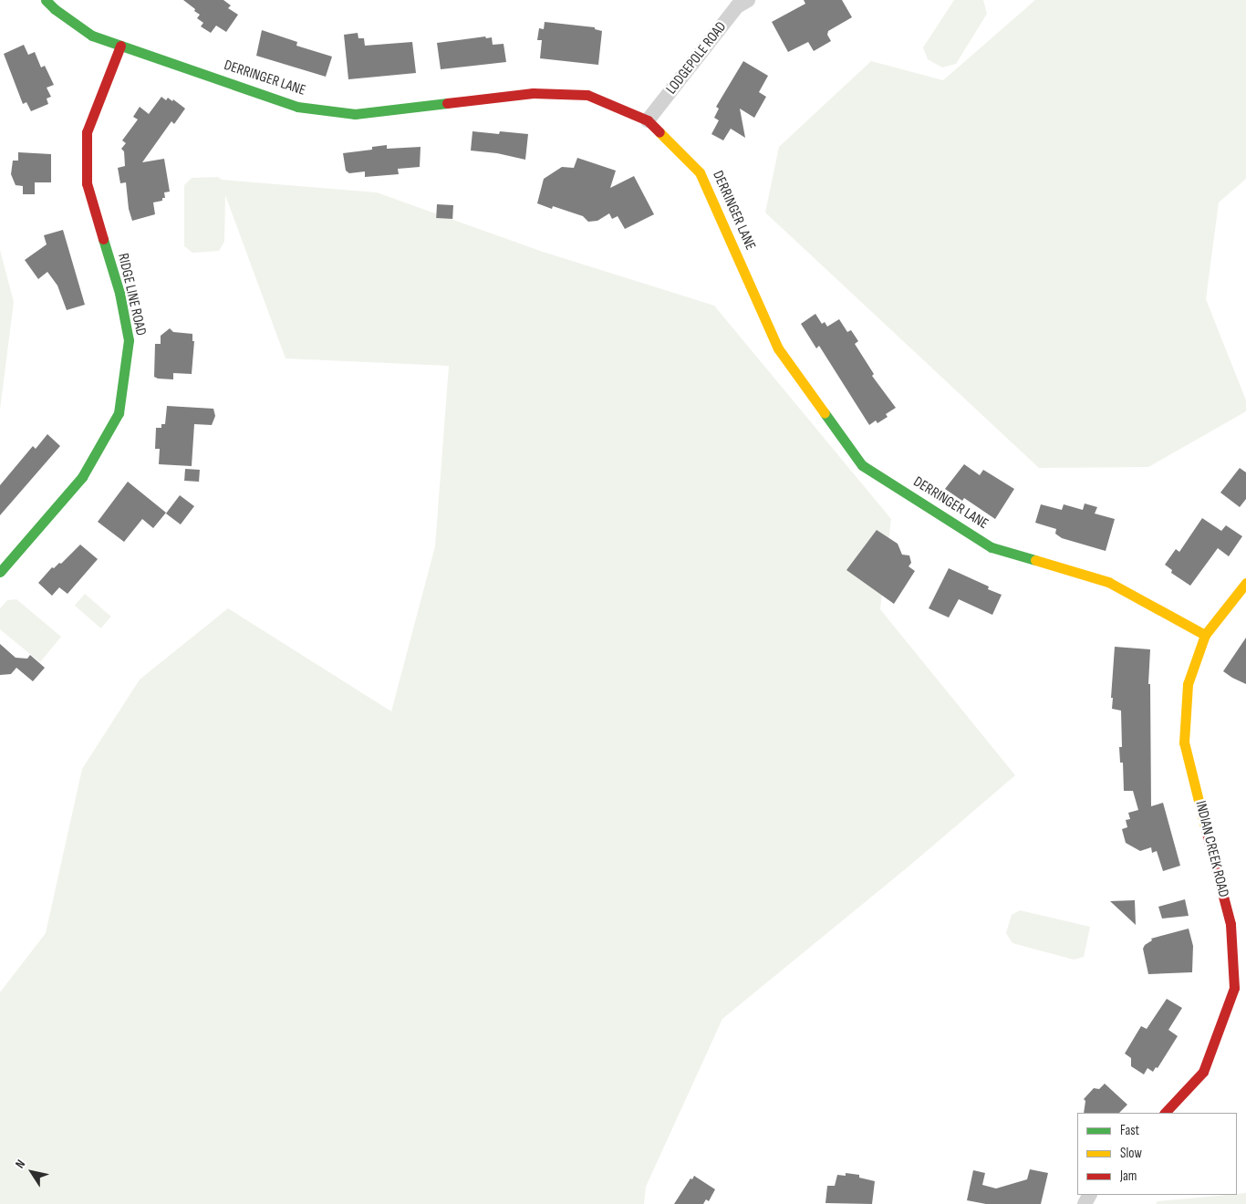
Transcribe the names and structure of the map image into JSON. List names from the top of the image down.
{
  "streets": {
    "street": [
      "LODGEPOLE ROAD",
      "DERRINGER LANE",
      "RIDGE LINE ROAD",
      "INDIAN CREEK ROAD"
    ]
  },
  "crossings": [
    ["LODGEPOLE ROAD", "DERRINGER LANE"],
    ["DERRINGER LANE", "RIDGE LINE ROAD"],
    ["DERRINGER LANE", "INDIAN CREEK ROAD"]
  ],
  "legend": ["Fast", "Slow", "Jam"],
  "north": "top left"
}
